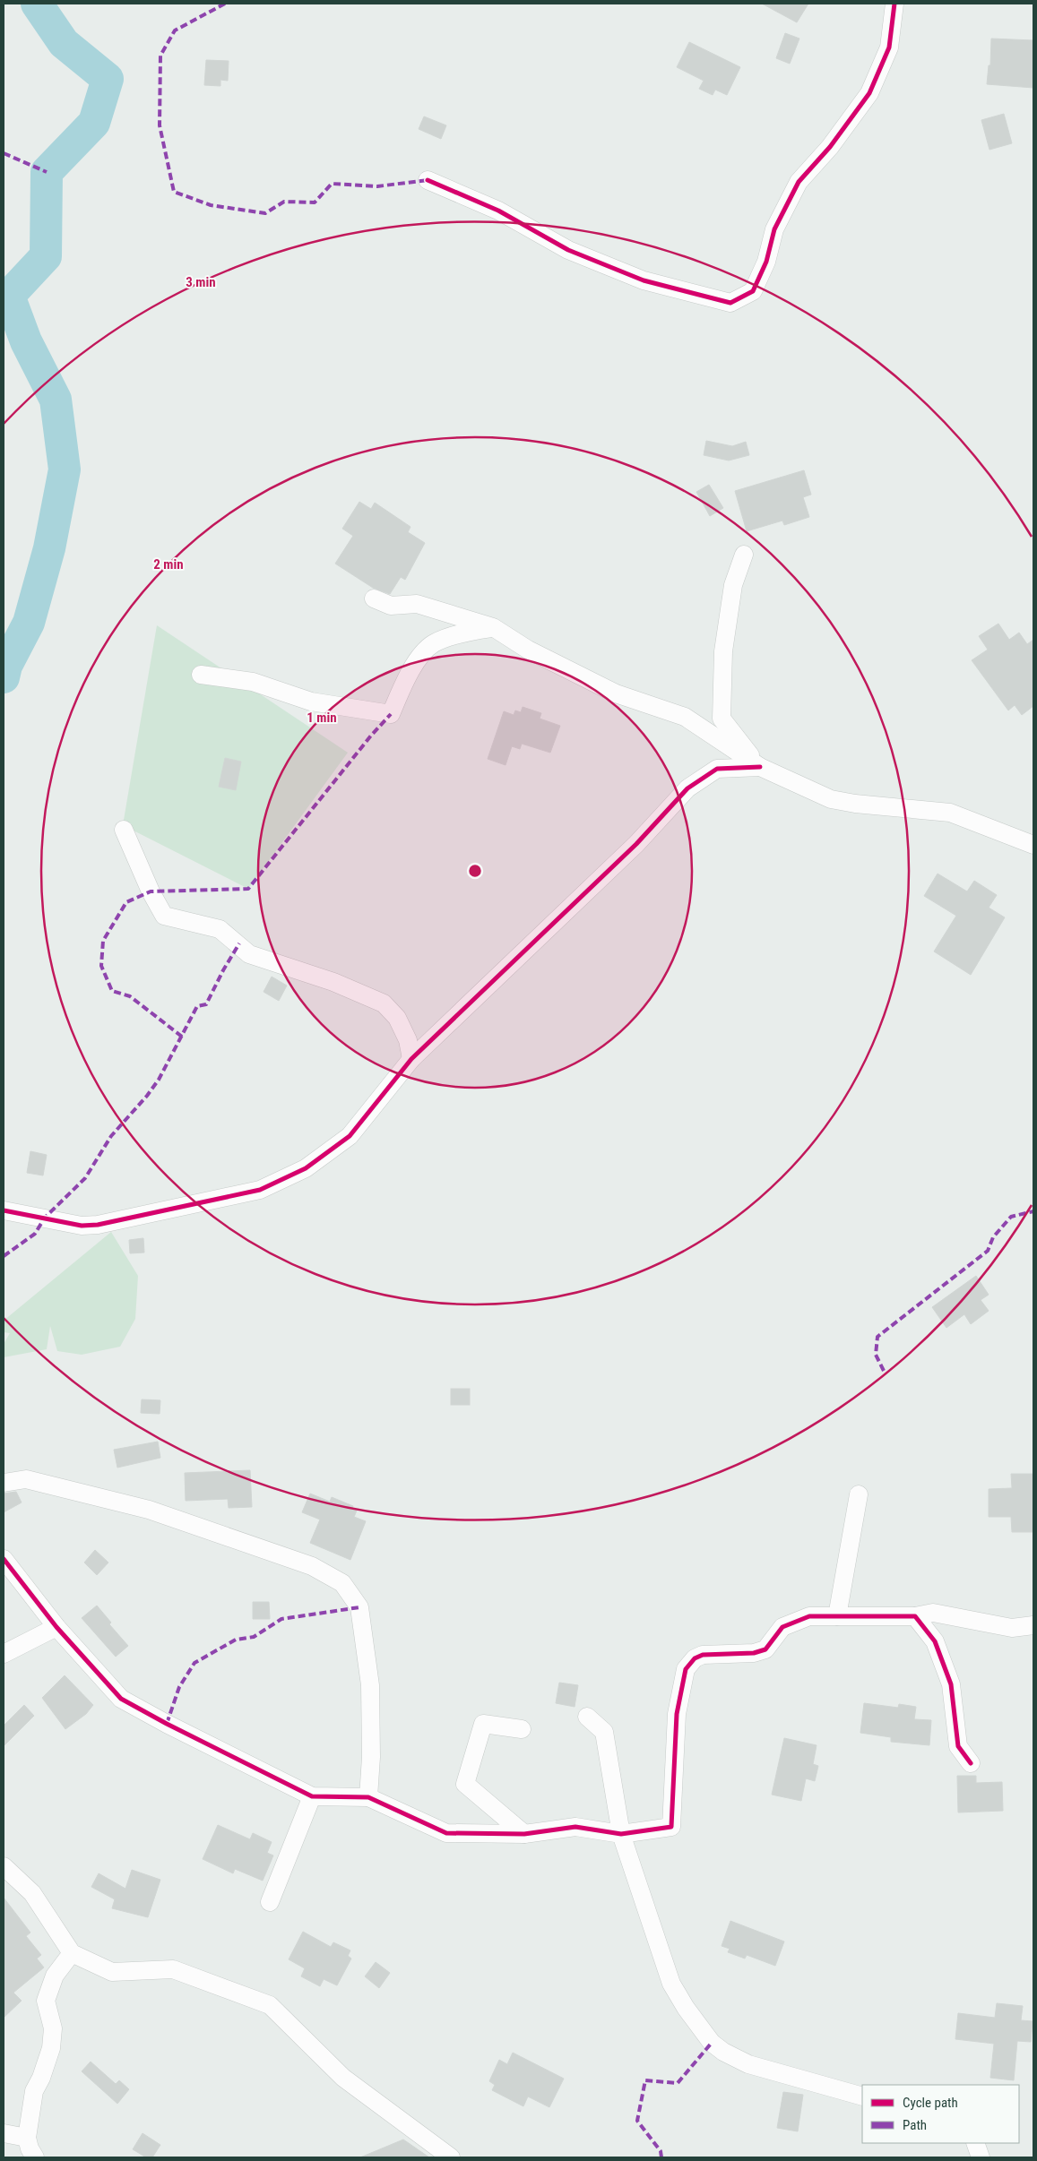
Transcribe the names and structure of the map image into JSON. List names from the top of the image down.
{
  "legend": ["Cycle path", "Path"],
  "rings": ["3 min", "2 min", "1 min"]
}
